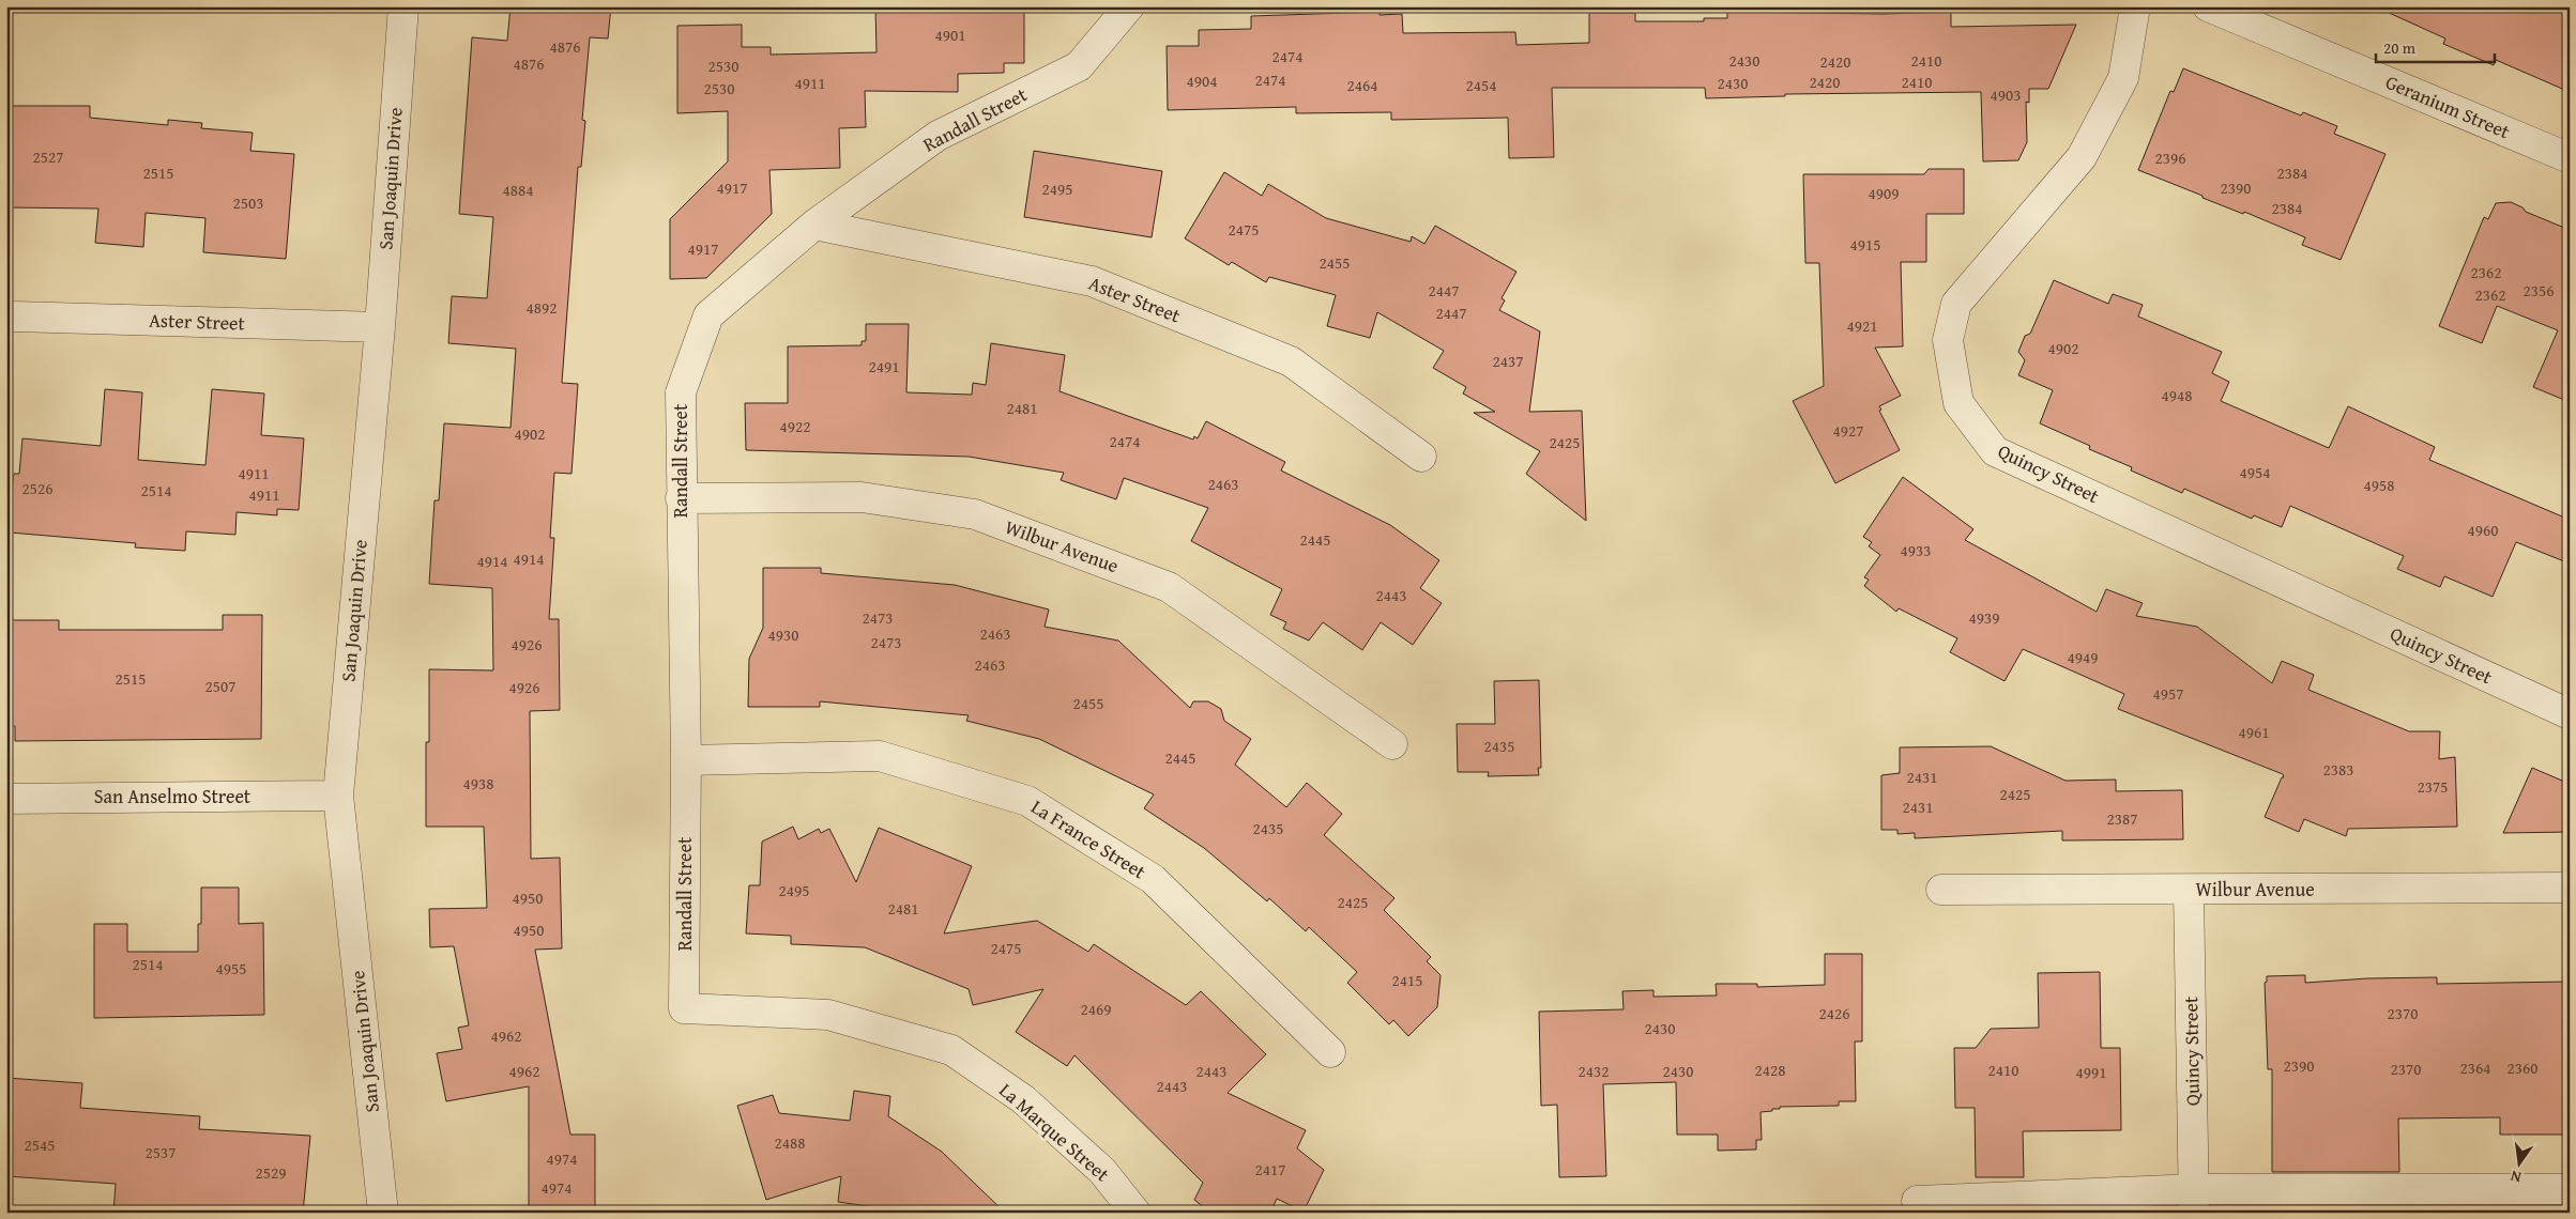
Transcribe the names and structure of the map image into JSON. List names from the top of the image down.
{
  "streets": {
    "street": [
      "Geranium Street",
      "Randall Street",
      "San Joaquin Drive",
      "Aster Street",
      "Quincy Street",
      "Wilbur Avenue",
      "San Anselmo Street",
      "La France Street",
      "La Marque Street"
    ]
  },
  "crossings": [
    ["Randall Street", "Aster Street"],
    ["Randall Street", "Wilbur Avenue"],
    ["Randall Street", "La France Street"],
    ["Randall Street", "La Marque Street"],
    ["San Joaquin Drive", "Aster Street"],
    ["San Joaquin Drive", "San Anselmo Street"],
    ["Quincy Street", "Wilbur Avenue"]
  ],
  "house_numbers": [
    "4901",
    "4876",
    "2474",
    "2430",
    "2410",
    "2420",
    "4876",
    "2530",
    "2474",
    "4904",
    "2420",
    "2410",
    "4911",
    "2430",
    "2464",
    "2454",
    "2530",
    "4903",
    "2527",
    "2396",
    "2515",
    "2384",
    "4917",
    "2390",
    "2495",
    "4884",
    "4909",
    "2503",
    "2384",
    "2475",
    "4915",
    "4917",
    "2455",
    "2362",
    "2447",
    "2356",
    "2362",
    "4892",
    "2447",
    "4921",
    "4902",
    "2437",
    "2491",
    "4948",
    "2481",
    "4922",
    "4927",
    "4902",
    "2474",
    "2425",
    "4954",
    "4911",
    "2463",
    "4958",
    "2526",
    "2514",
    "4911",
    "4960",
    "2445",
    "4933",
    "4914",
    "4914",
    "2443",
    "2473",
    "4939",
    "2463",
    "4930",
    "2473",
    "4926",
    "4949",
    "2463",
    "2515",
    "2507",
    "4926",
    "4957",
    "2455",
    "4961",
    "2435",
    "2445",
    "2383",
    "2431",
    "4938",
    "2375",
    "2425",
    "2431",
    "2387",
    "2435",
    "2495",
    "4950",
    "2425",
    "2481",
    "4950",
    "2475",
    "2514",
    "4955",
    "2415",
    "2469",
    "2426",
    "2370",
    "2430",
    "4962",
    "2390",
    "2364",
    "2360",
    "2370",
    "2428",
    "2410",
    "4962",
    "2443",
    "2432",
    "2430",
    "4991",
    "2443",
    "2488",
    "2545",
    "2537",
    "4974",
    "2417",
    "2529",
    "4974"
  ],
  "scale_bar": "20 m",
  "north": "bottom"
}
